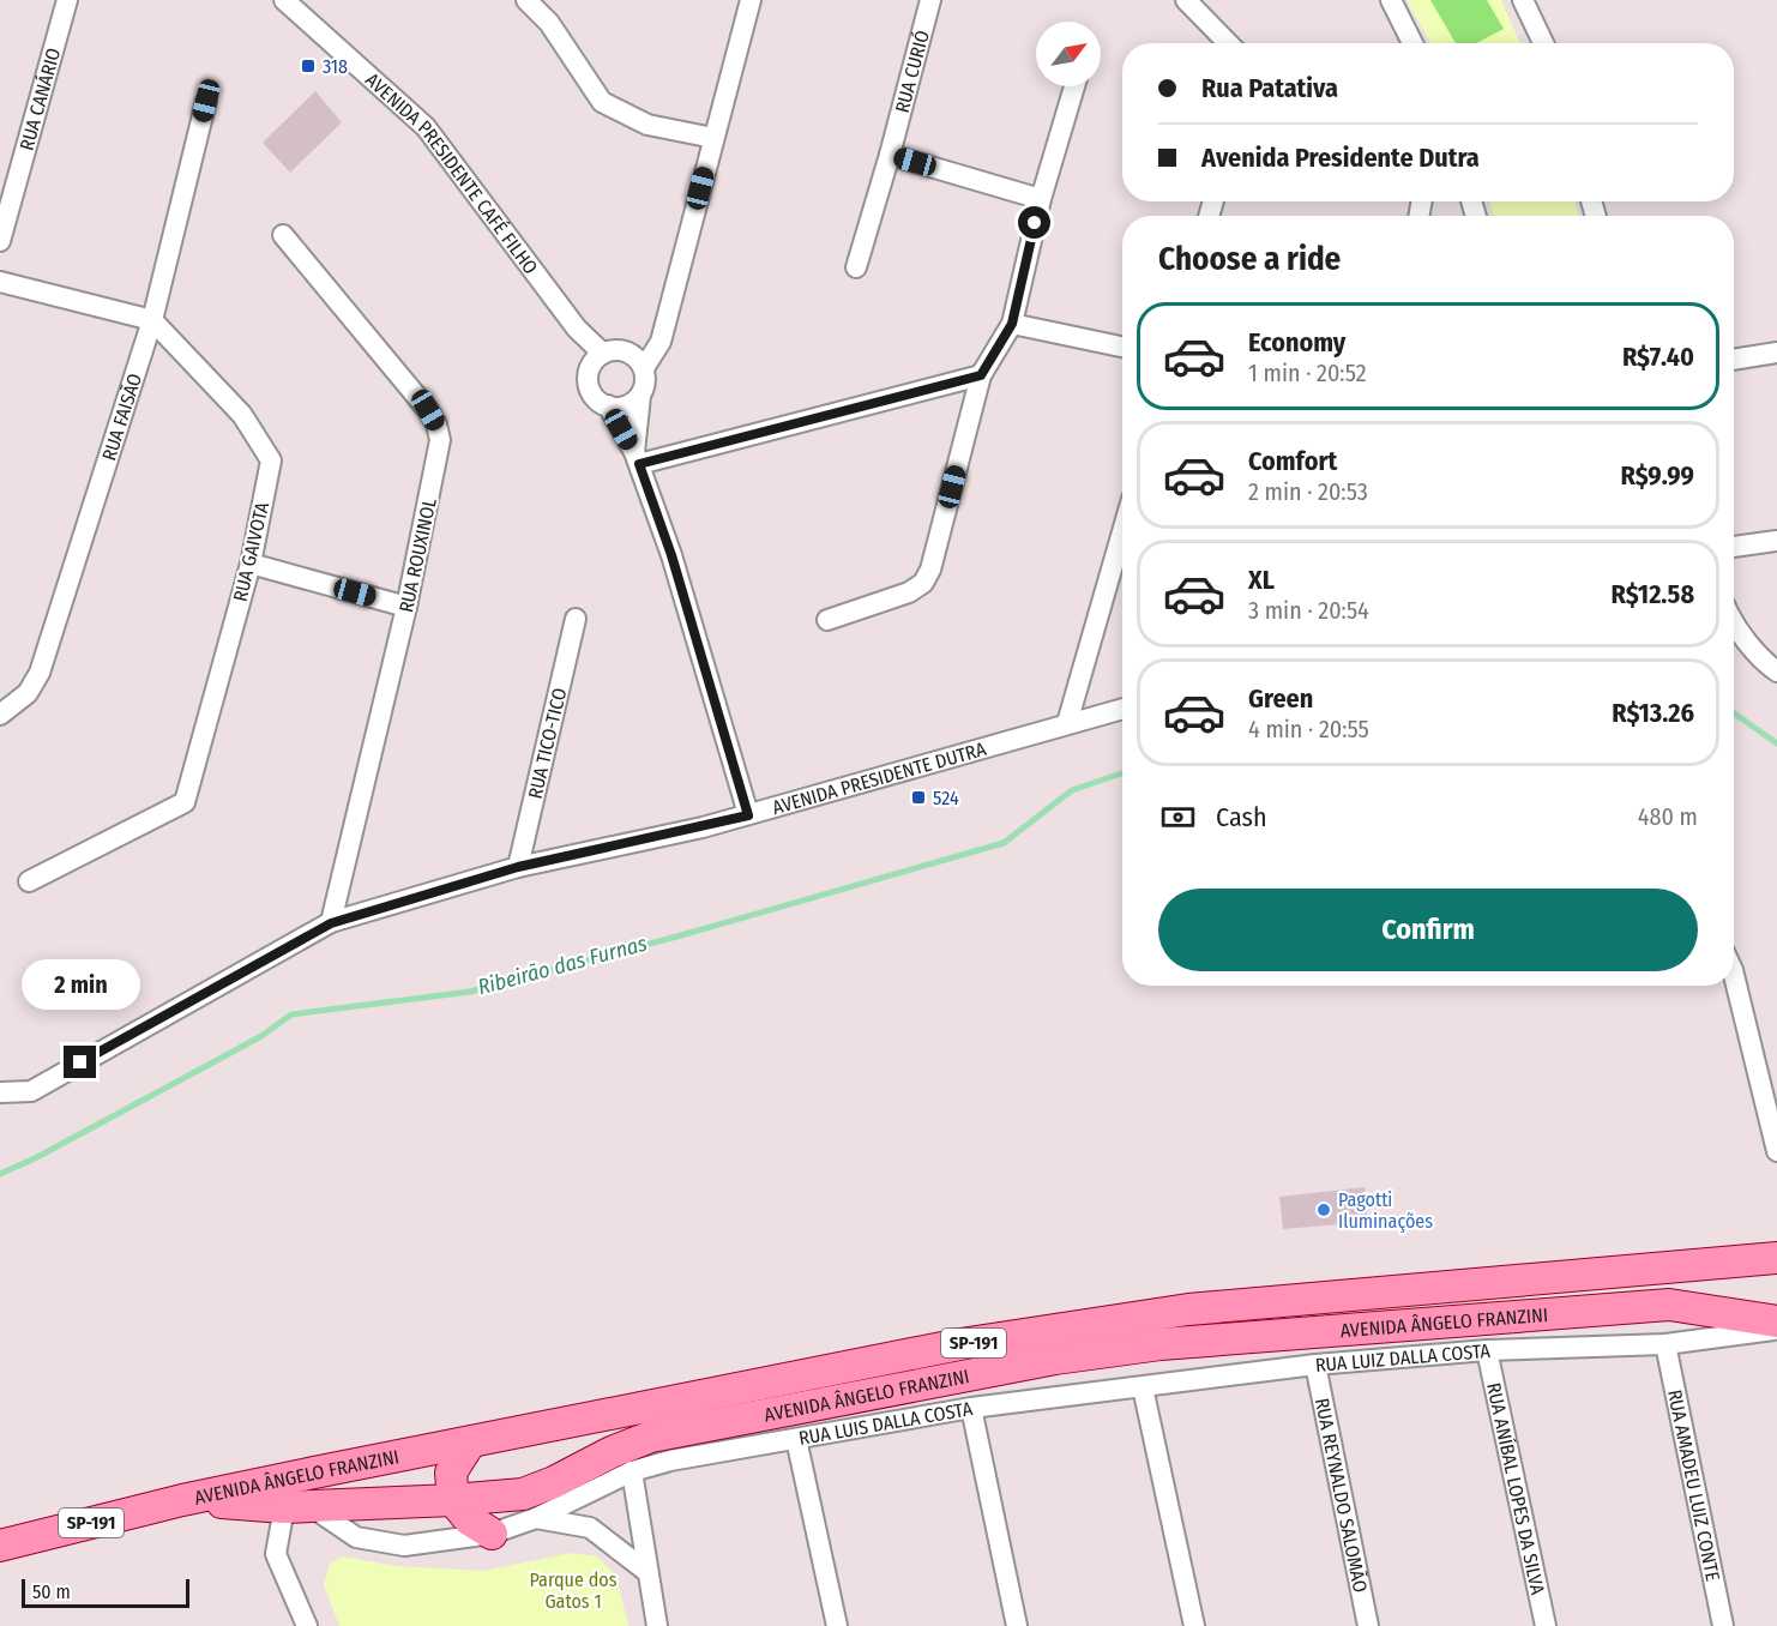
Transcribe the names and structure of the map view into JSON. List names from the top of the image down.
{
  "streets": {
    "main road": ["AVENIDA ÂNGELO FRANZINI", "SP-191"],
    "street": [
      "RUA CURIÓ",
      "RUA CANÁRIO",
      "AVENIDA PRESIDENTE CAFÉ FILHO",
      "RUA FAISÃO",
      "RUA GAIVOTA",
      "RUA ROUXINOL",
      "RUA TICO-TICO",
      "AVENIDA PRESIDENTE DUTRA",
      "RUA LUIZ DALLA COSTA",
      "RUA LUIS DALLA COSTA",
      "RUA AMADEU LUIZ CONTE",
      "RUA ANÍBAL LOPES DA SILVA",
      "RUA REYNALDO SALOMÃO"
    ]
  },
  "crossings": [
    ["RUA FAISÃO", "RUA GAIVOTA"],
    ["RUA ROUXINOL", "AVENIDA PRESIDENTE DUTRA"],
    ["RUA TICO-TICO", "AVENIDA PRESIDENTE DUTRA"],
    ["AVENIDA ÂNGELO FRANZINI", "RUA LUIS DALLA COSTA"],
    ["RUA LUIZ DALLA COSTA", "RUA LUIS DALLA COSTA"],
    ["RUA LUIZ DALLA COSTA", "RUA AMADEU LUIZ CONTE"],
    ["RUA LUIZ DALLA COSTA", "RUA ANÍBAL LOPES DA SILVA"],
    ["RUA LUIZ DALLA COSTA", "RUA REYNALDO SALOMÃO"]
  ],
  "water": ["Ribeirão das Furnas"],
  "parks": ["Parque dos Gatos 1"],
  "places": {
    "transit": ["318", "524"],
    "other": ["Pagotti Iluminações"]
  },
  "scale_bar": "50 m",
  "north": "top right",
  "page": {
    "banner": ["Rua Patativa", "Avenida Presidente Dutra"],
    "heading": "Choose a ride",
    "list": [
      {
        "name": "Economy",
        "note": "1 min · 20:52",
        "value": "R$7.40"
      },
      {
        "name": "Comfort",
        "note": "2 min · 20:53",
        "value": "R$9.99"
      },
      {
        "name": "XL",
        "note": "3 min · 20:54",
        "value": "R$12.58"
      },
      {
        "name": "Green",
        "note": "4 min · 20:55",
        "value": "R$13.26"
      }
    ],
    "pay": ["Cash", "480 m"],
    "buttons": "Confirm",
    "bubble": "2 min",
    "scale": "50 m"
  }
}
